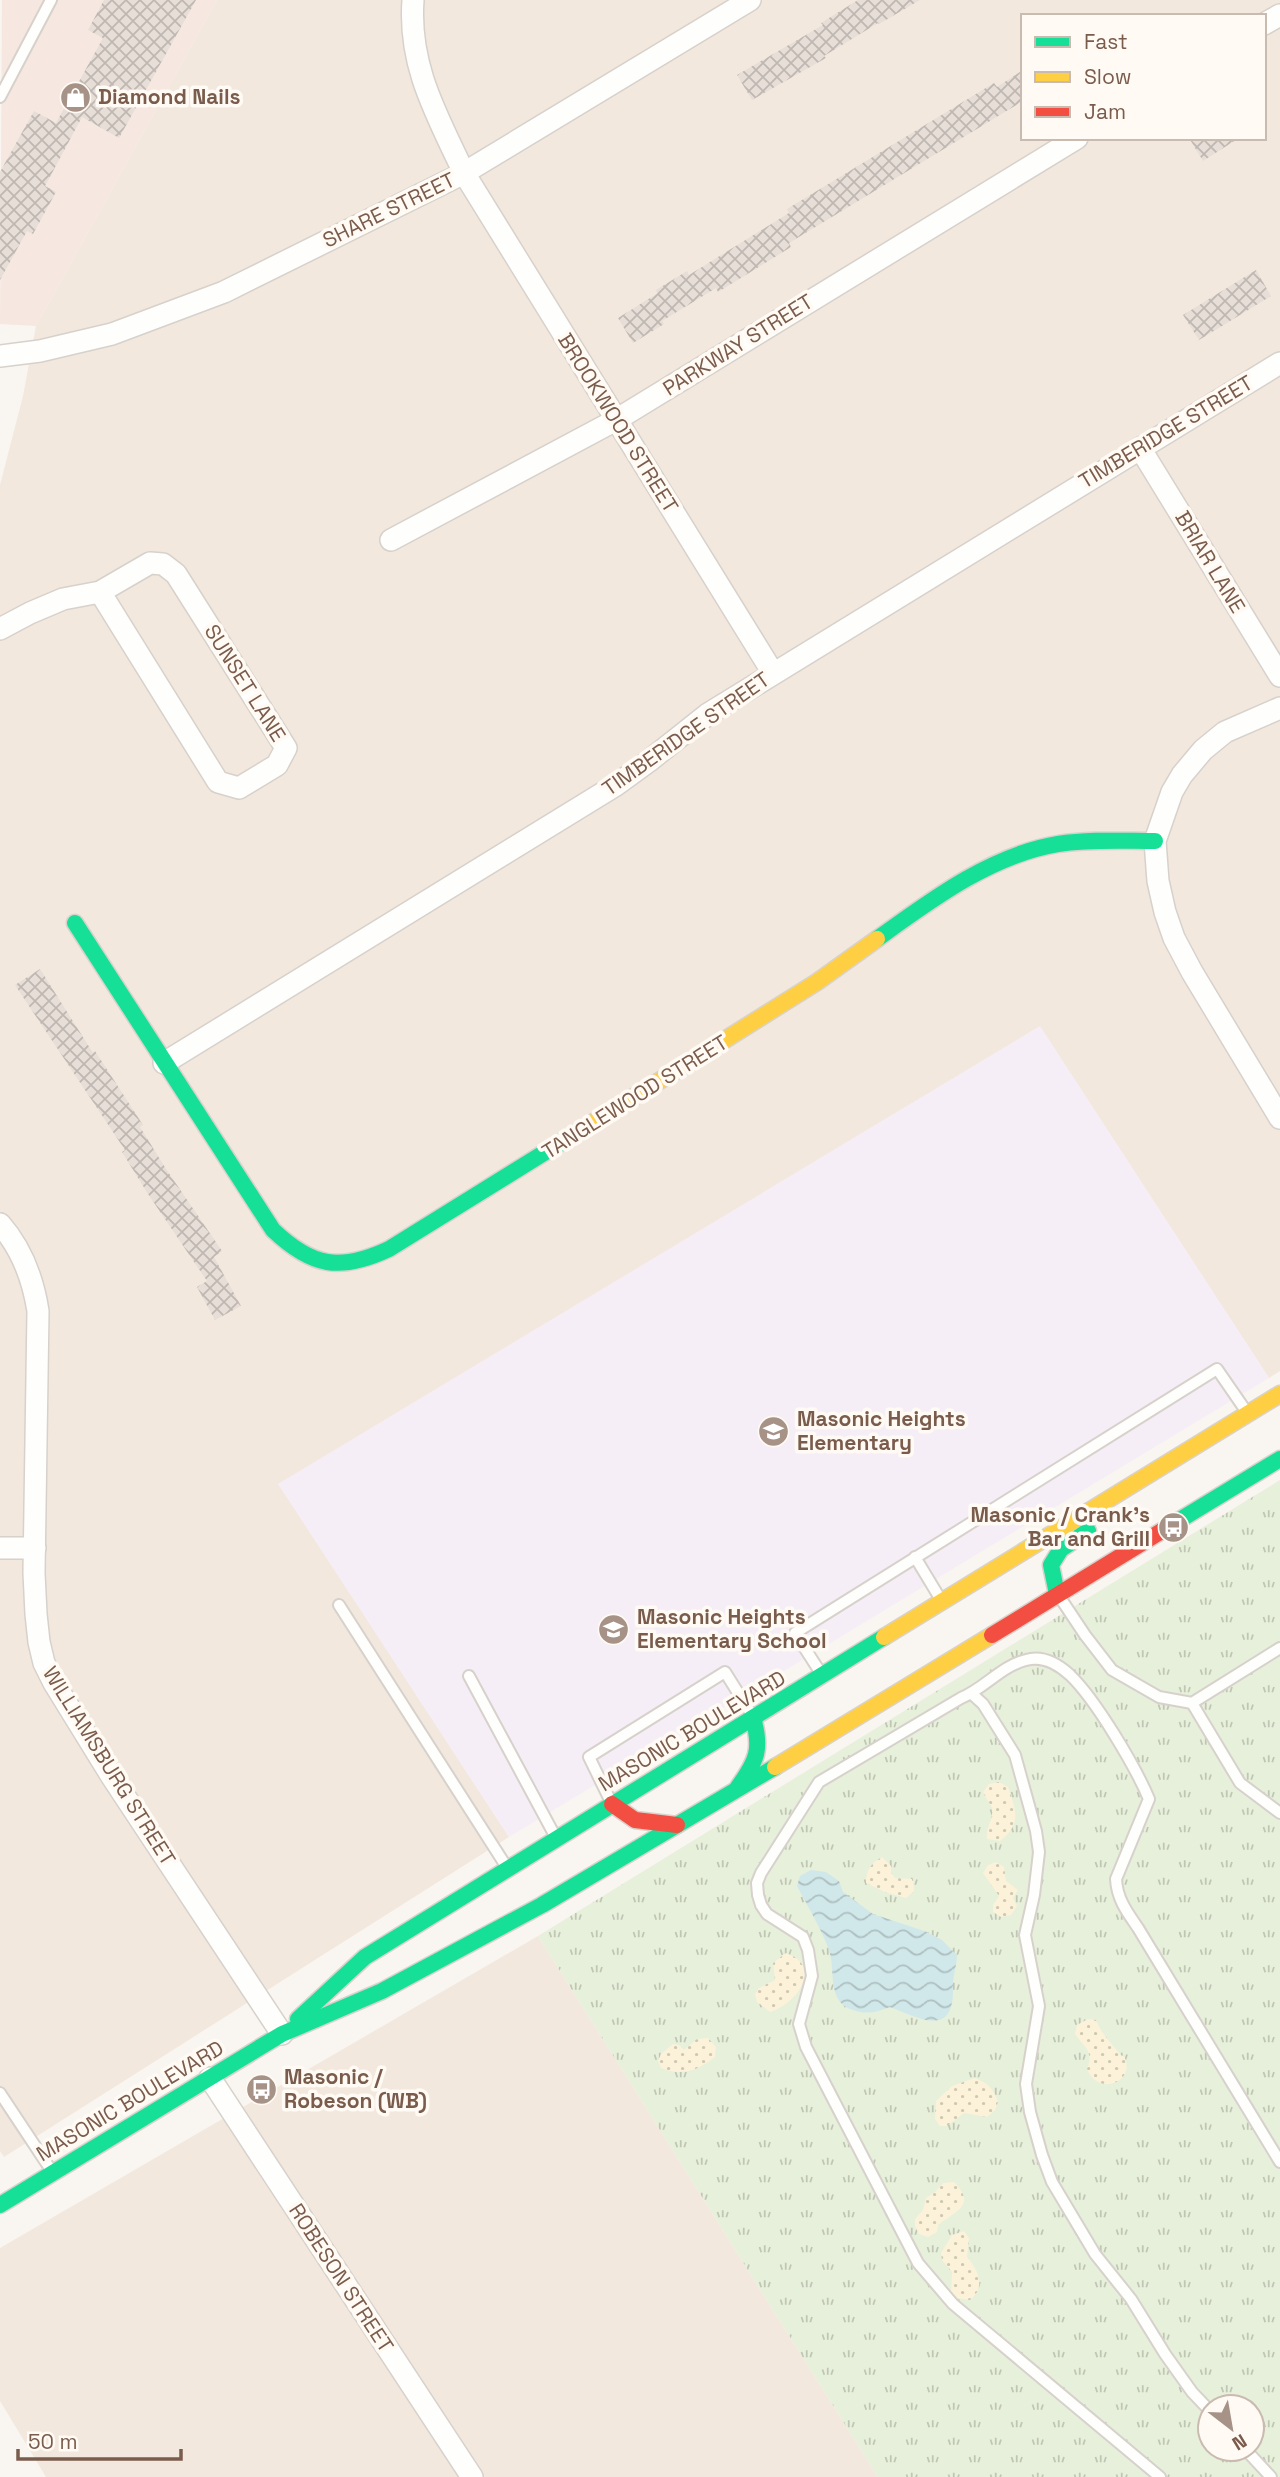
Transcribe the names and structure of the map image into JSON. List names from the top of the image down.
{
  "streets": {
    "main road": ["TANGLEWOOD STREET", "MASONIC BOULEVARD"],
    "street": [
      "SHARE STREET",
      "PARKWAY STREET",
      "BROOKWOOD STREET",
      "TIMBERIDGE STREET",
      "BRIAR LANE",
      "SUNSET LANE",
      "WILLIAMSBURG STREET",
      "ROBESON STREET"
    ]
  },
  "crossings": [
    ["SHARE STREET", "BROOKWOOD STREET"],
    ["PARKWAY STREET", "BROOKWOOD STREET"],
    ["BROOKWOOD STREET", "TIMBERIDGE STREET"],
    ["TIMBERIDGE STREET", "BRIAR LANE"],
    ["TIMBERIDGE STREET", "TANGLEWOOD STREET"],
    ["MASONIC BOULEVARD", "WILLIAMSBURG STREET"],
    ["MASONIC BOULEVARD", "ROBESON STREET"]
  ],
  "places": {
    "shop": ["Diamond Nails"],
    "school or university": ["Masonic Heights Elementary", "Masonic Heights Elementary School"],
    "bus stop": ["Masonic / Crank's Bar and Grill", "Masonic / Robeson (WB)"]
  },
  "legend": ["Fast", "Slow", "Jam"],
  "scale_bar": "50 m",
  "north": "bottom right"
}
